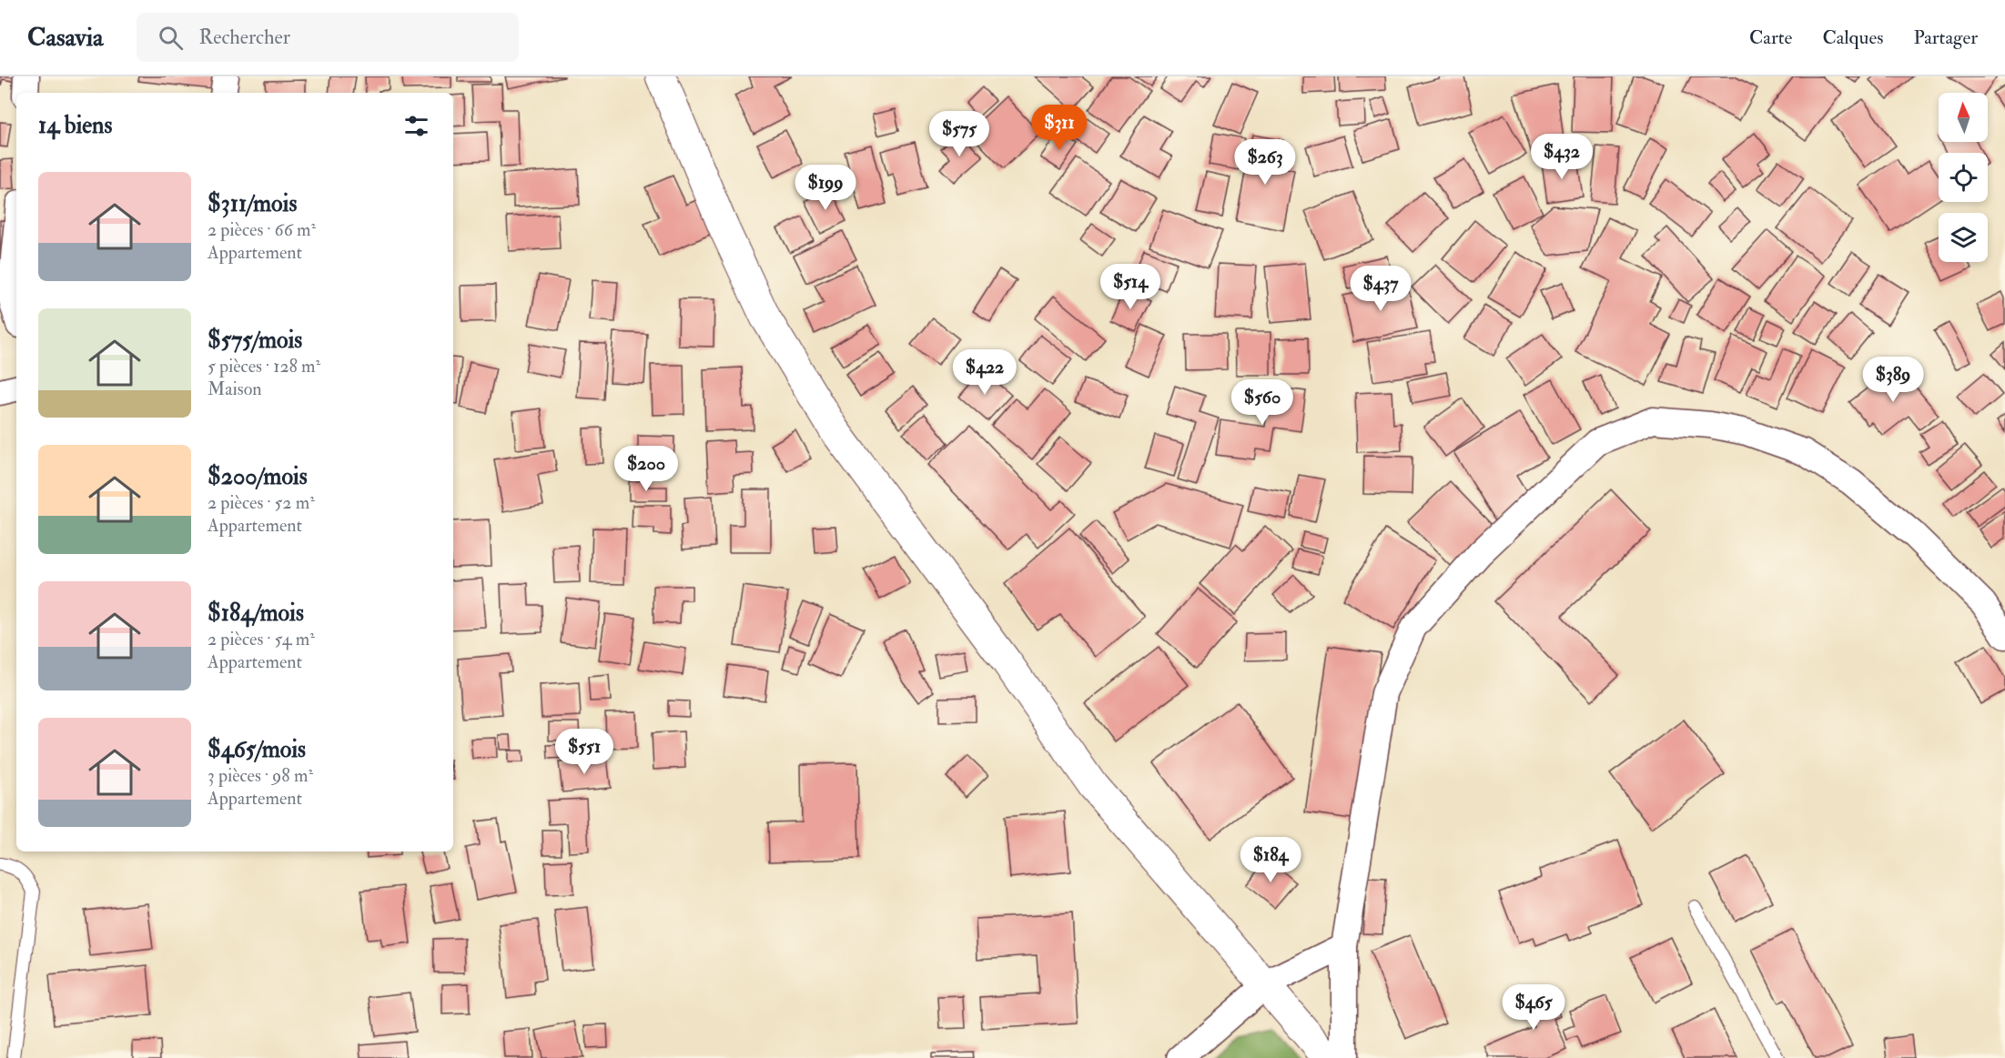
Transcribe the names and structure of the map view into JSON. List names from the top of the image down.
{
  "north": "top",
  "page": {
    "header": "Casavia",
    "search": "Rechercher",
    "nav": ["Carte", "Calques", "Partager"],
    "heading": "14 biens",
    "price": [
      "$311",
      "$575",
      "$432",
      "$263",
      "$199",
      "$514",
      "$437",
      "$422",
      "$389",
      "$560",
      "$200",
      "$551",
      "$184",
      "$465"
    ],
    "list": [
      {
        "name": "$311/mois",
        "note": "2 pièces · 66 m² · Appartement"
      },
      {
        "name": "$575/mois",
        "note": "5 pièces · 128 m² · Maison"
      },
      {
        "name": "$200/mois",
        "note": "2 pièces · 52 m² · Appartement"
      },
      {
        "name": "$184/mois",
        "note": "2 pièces · 54 m² · Appartement"
      },
      {
        "name": "$465/mois",
        "note": "3 pièces · 98 m² · Appartement"
      }
    ]
  }
}
